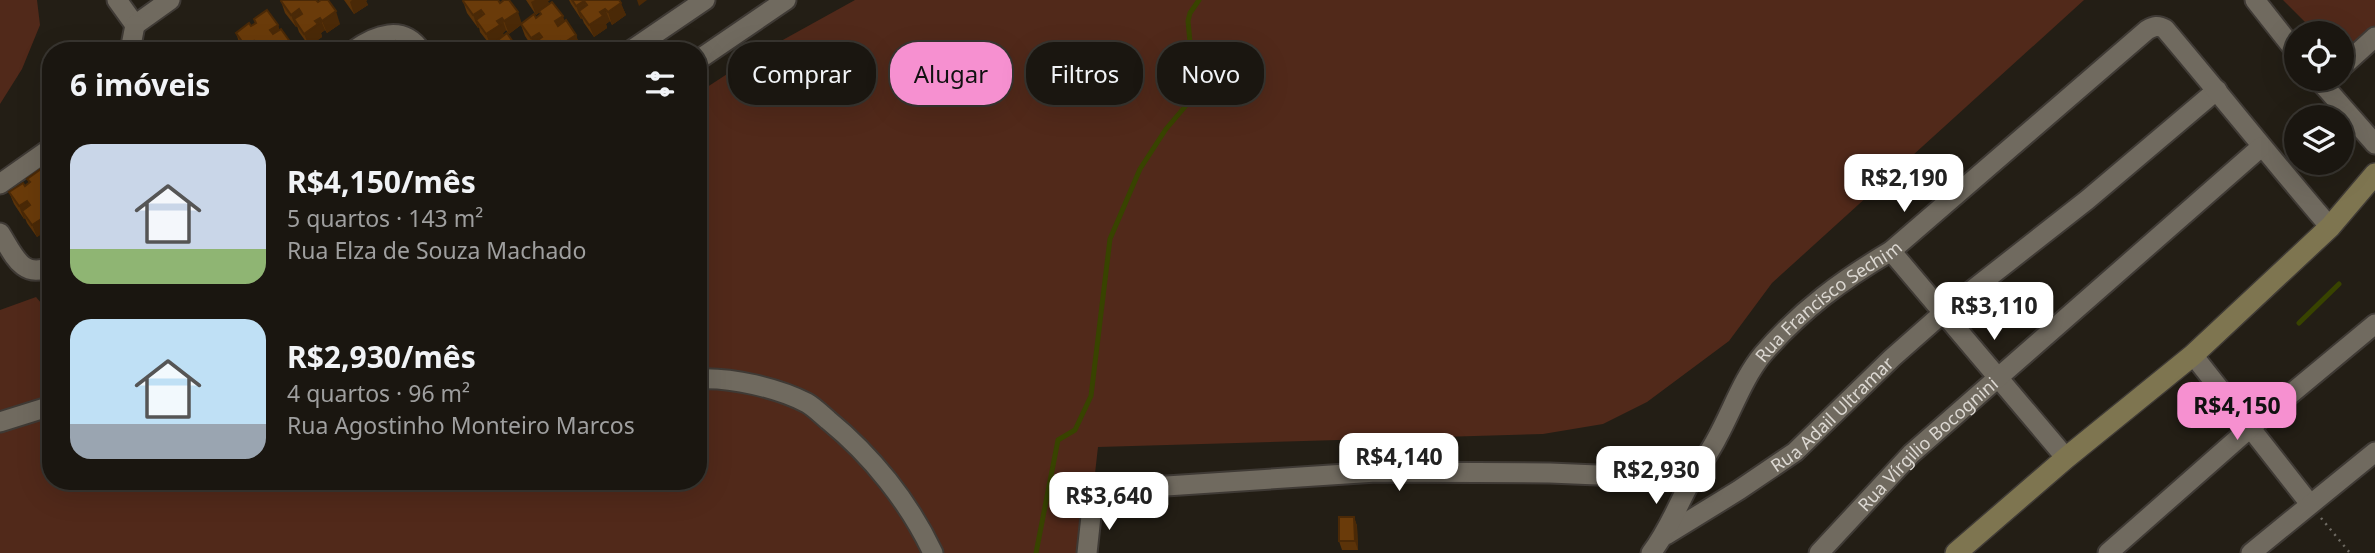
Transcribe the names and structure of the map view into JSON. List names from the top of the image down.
{
  "streets": {
    "street": ["Rua Francisco Sechim", "Rua Adail Ultramar", "Rua Vírgilio Bocognini"]
  },
  "crossings": [
    ["Rua Francisco Sechim", "Rua Adail Ultramar"]
  ],
  "page": {
    "chip": [
      "Comprar",
      "Alugar",
      "Filtros",
      "Novo"
    ],
    "heading": "6 imóveis",
    "list": [
      {
        "name": "R$4,150/mês",
        "note": "5 quartos · 143 m² · Rua Elza de Souza Machado"
      },
      {
        "name": "R$2,930/mês",
        "note": "4 quartos · 96 m² · Rua Agostinho Monteiro Marcos"
      }
    ],
    "price": [
      "R$2,190",
      "R$3,110",
      "R$4,150",
      "R$4,140",
      "R$2,930",
      "R$3,640"
    ]
  }
}
